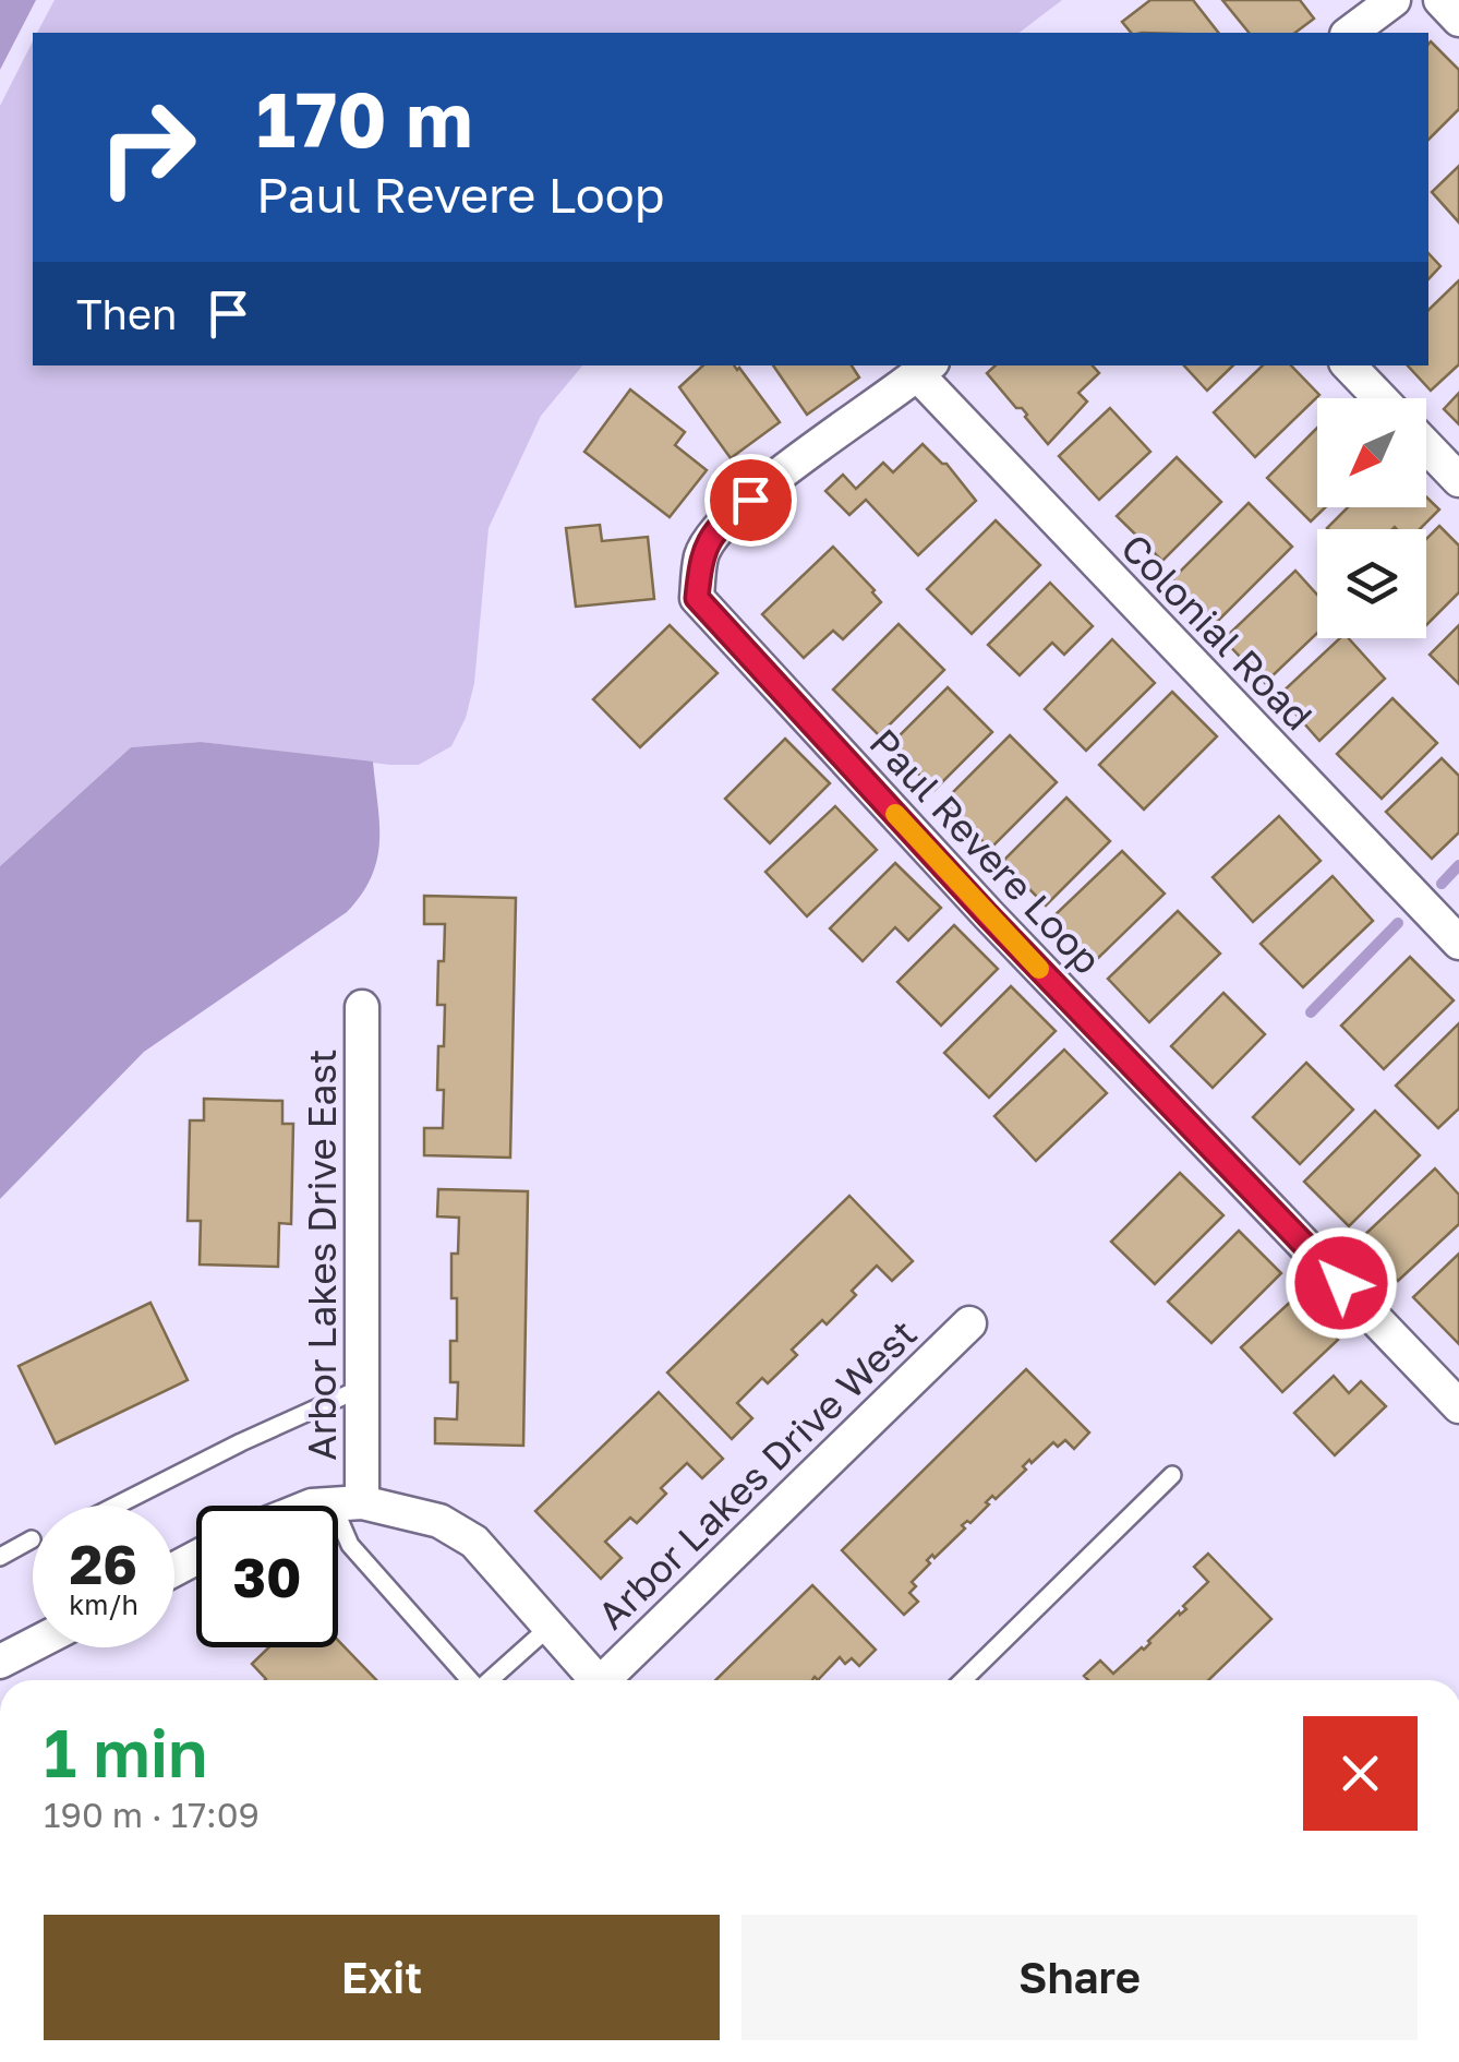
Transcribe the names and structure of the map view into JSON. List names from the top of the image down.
{
  "streets": {
    "street": [
      "Colonial Road",
      "Paul Revere Loop",
      "Arbor Lakes Drive East",
      "Arbor Lakes Drive West"
    ]
  },
  "crossings": [
    ["Colonial Road", "Paul Revere Loop"]
  ],
  "north": "bottom left",
  "page": {
    "turn": ["170 m", "Paul Revere Loop"],
    "then": "Then",
    "speed": "26 km/h",
    "limit": "30",
    "heading": ["1 min", "190 m · 17:09"],
    "buttons": ["Exit", "Share"]
  }
}
